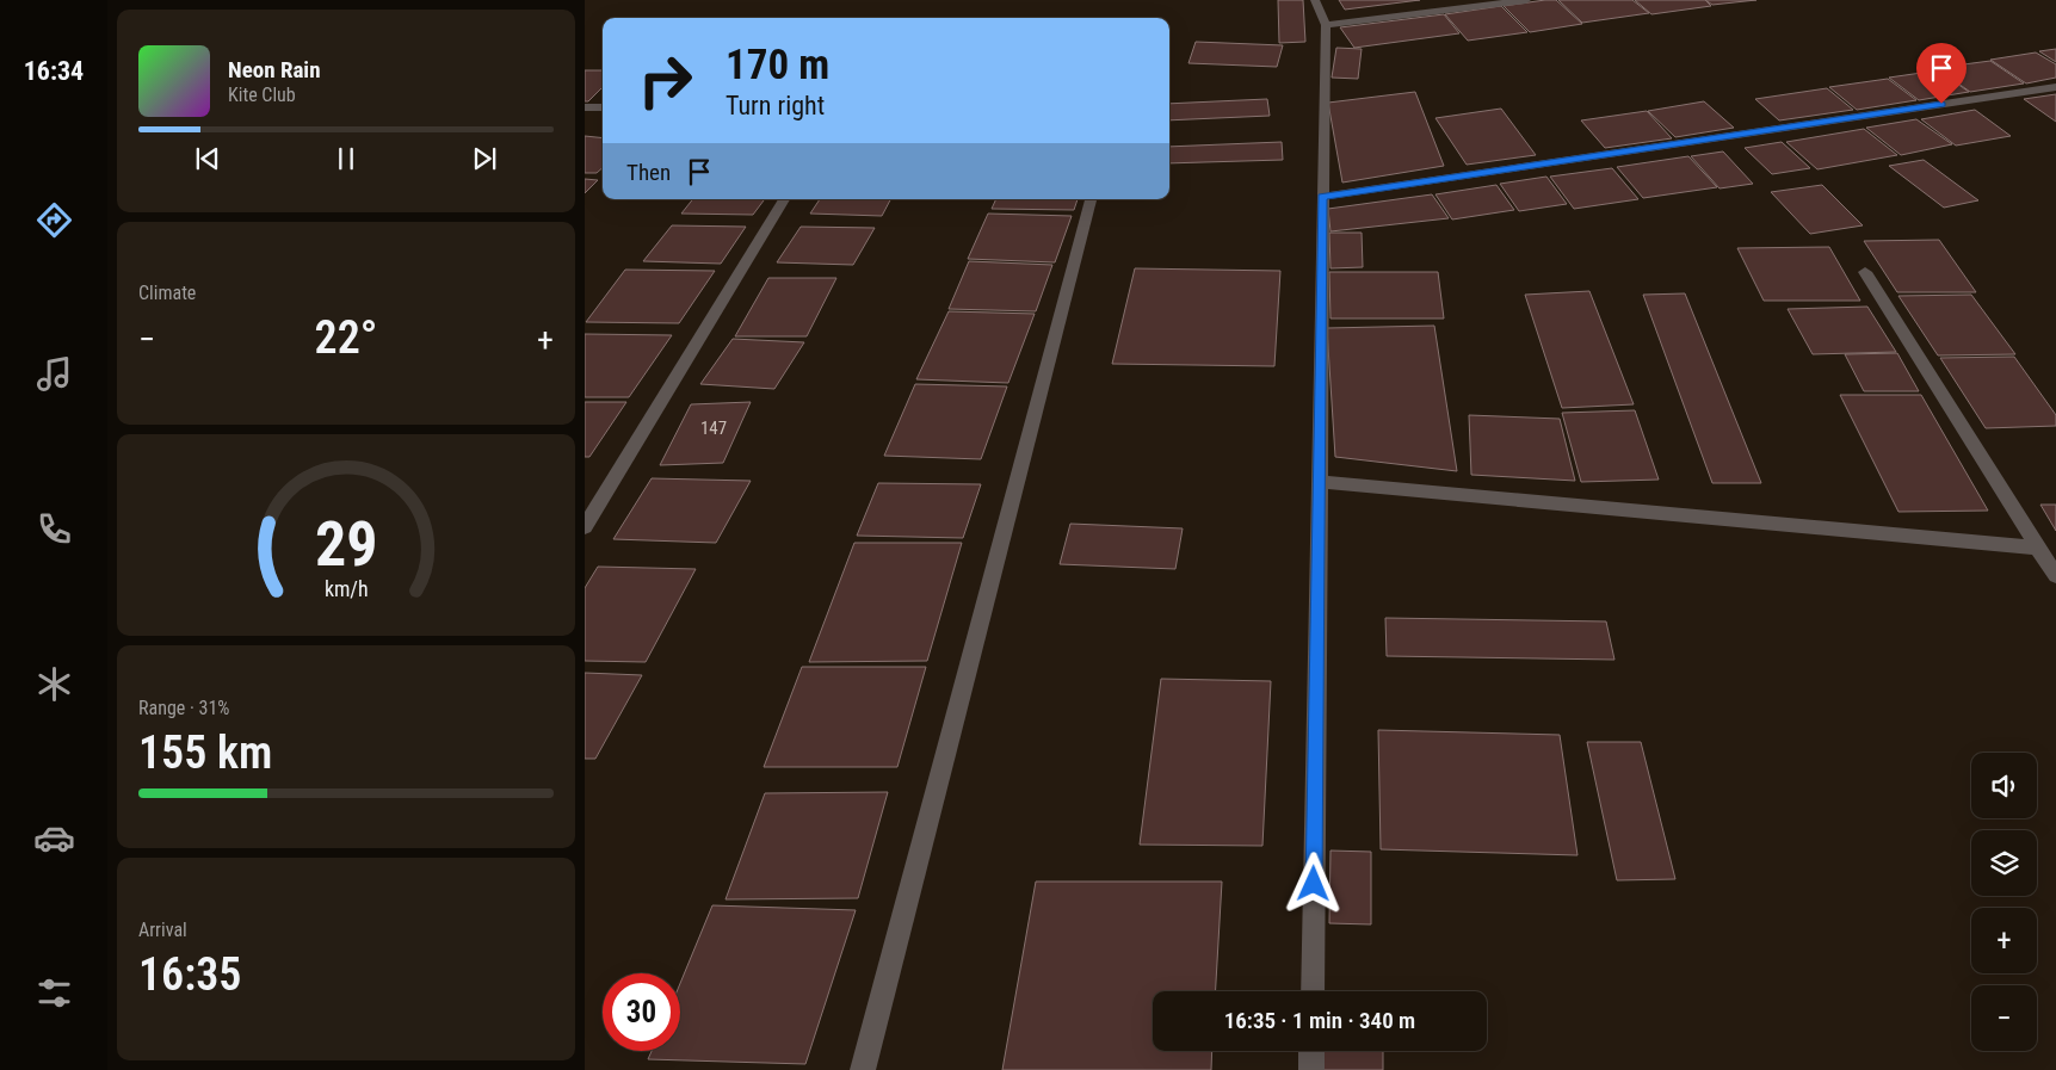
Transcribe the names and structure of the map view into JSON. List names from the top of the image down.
{
  "house_numbers": ["147"],
  "page": {
    "tabs": "16:34",
    "turn": ["170 m", "Turn right"],
    "song": ["Neon Rain", "Kite Club"],
    "then": "Then",
    "tile": [
      "Climate",
      ["Range · 31%", "155 km"],
      ["Arrival", "16:35"]
    ],
    "heat": ["−", "22°", "+"],
    "map_buttons": ["+", "−"],
    "limit": "30",
    "trip": "16:35 · 1 min · 340 m",
    "gauge": ["29", "km/h"]
  }
}
